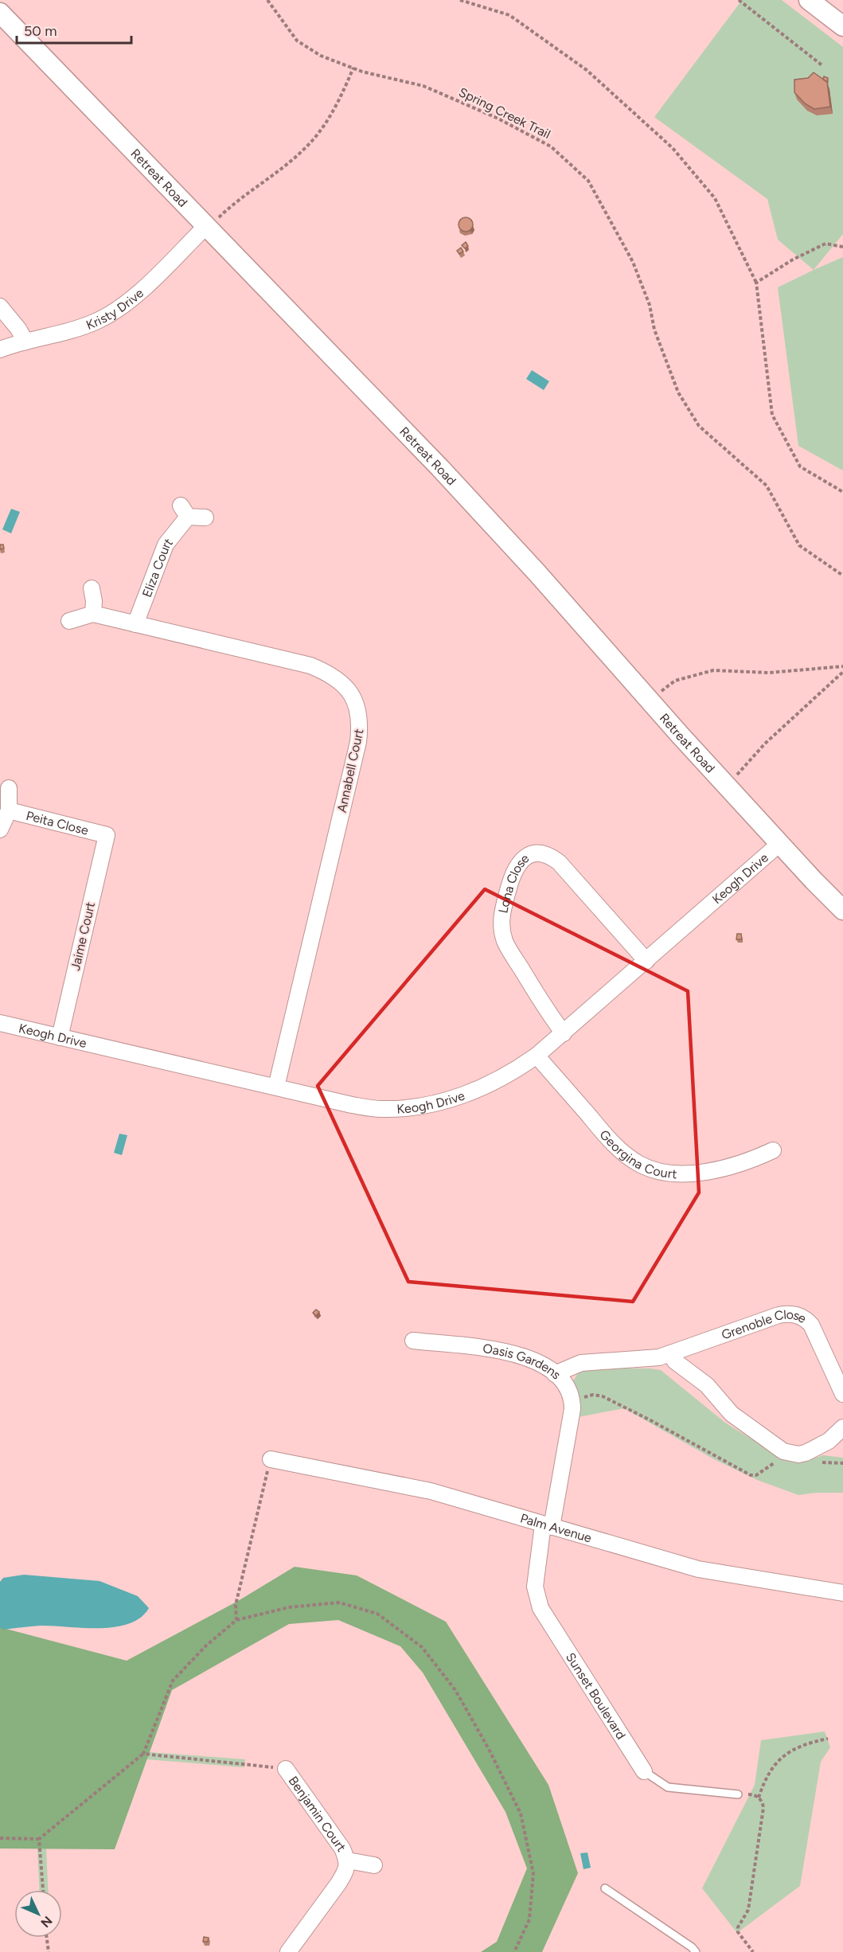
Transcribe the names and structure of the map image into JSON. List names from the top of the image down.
{
  "streets": {
    "street": [
      "Retreat Road",
      "Kristy Drive",
      "Eliza Court",
      "Annabell Court",
      "Peita Close",
      "Keogh Drive",
      "Lona Close",
      "Jaime Court",
      "Georgina Court",
      "Grenoble Close",
      "Oasis Gardens",
      "Palm Avenue",
      "Sunset Boulevard",
      "Benjamin Court"
    ],
    "path": ["Spring Creek Trail"]
  },
  "crossings": [
    ["Retreat Road", "Kristy Drive"],
    ["Retreat Road", "Keogh Drive"],
    ["Eliza Court", "Annabell Court"],
    ["Annabell Court", "Keogh Drive"],
    ["Peita Close", "Jaime Court"],
    ["Keogh Drive", "Lona Close"],
    ["Keogh Drive", "Jaime Court"],
    ["Keogh Drive", "Georgina Court"],
    ["Grenoble Close", "Oasis Gardens"],
    ["Palm Avenue", "Sunset Boulevard"]
  ],
  "scale_bar": "50 m",
  "north": "bottom right"
}
